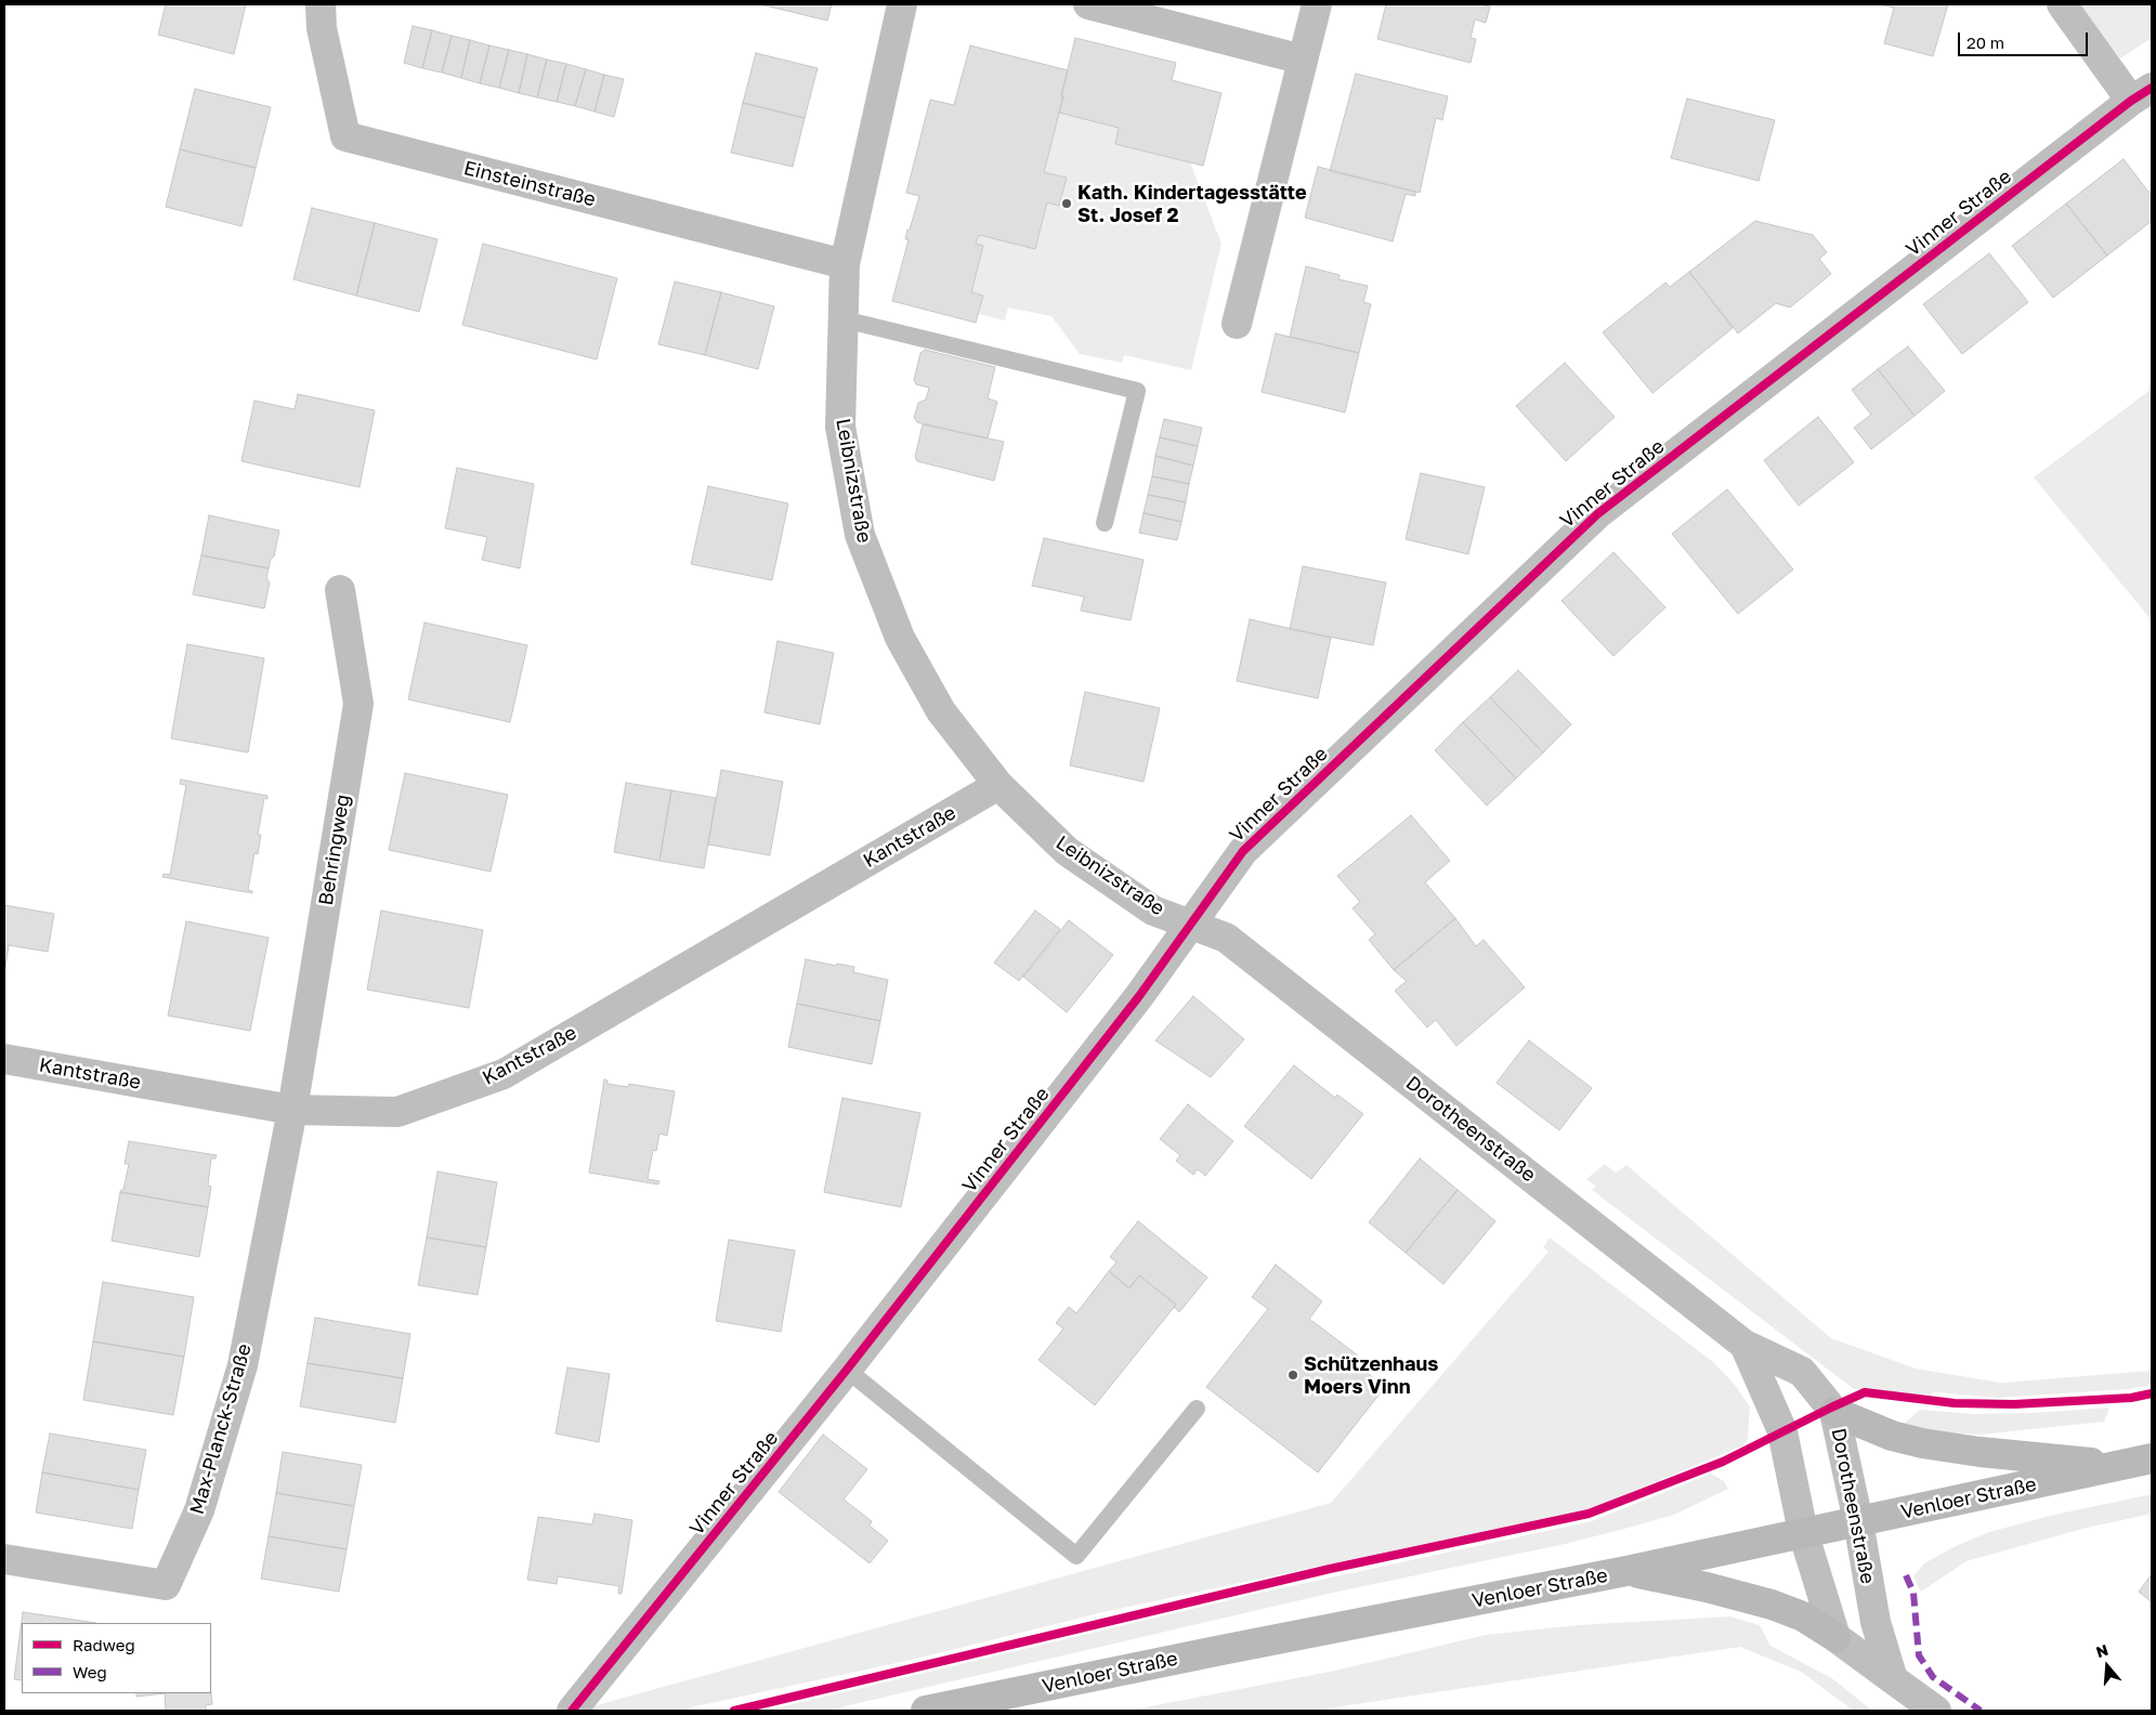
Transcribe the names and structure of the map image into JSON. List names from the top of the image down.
{
  "streets": {
    "main road": ["Venloer Straße"],
    "street": [
      "Einsteinstraße",
      "Vinner Straße",
      "Leibnizstraße",
      "Kantstraße",
      "Behringweg",
      "Dorotheenstraße",
      "Max-Planck-Straße"
    ]
  },
  "crossings": [
    ["Einsteinstraße", "Leibnizstraße"],
    ["Vinner Straße", "Leibnizstraße"],
    ["Vinner Straße", "Dorotheenstraße"],
    ["Leibnizstraße", "Kantstraße"],
    ["Leibnizstraße", "Dorotheenstraße"],
    ["Kantstraße", "Behringweg"],
    ["Kantstraße", "Max-Planck-Straße"],
    ["Behringweg", "Max-Planck-Straße"],
    ["Dorotheenstraße", "Venloer Straße"]
  ],
  "places": ["Kath. Kindertagesstätte St. Josef 2", "Schützenhaus Moers Vinn"],
  "legend": ["Radweg", "Weg"],
  "scale_bar": "20 m",
  "north": "top"
}
